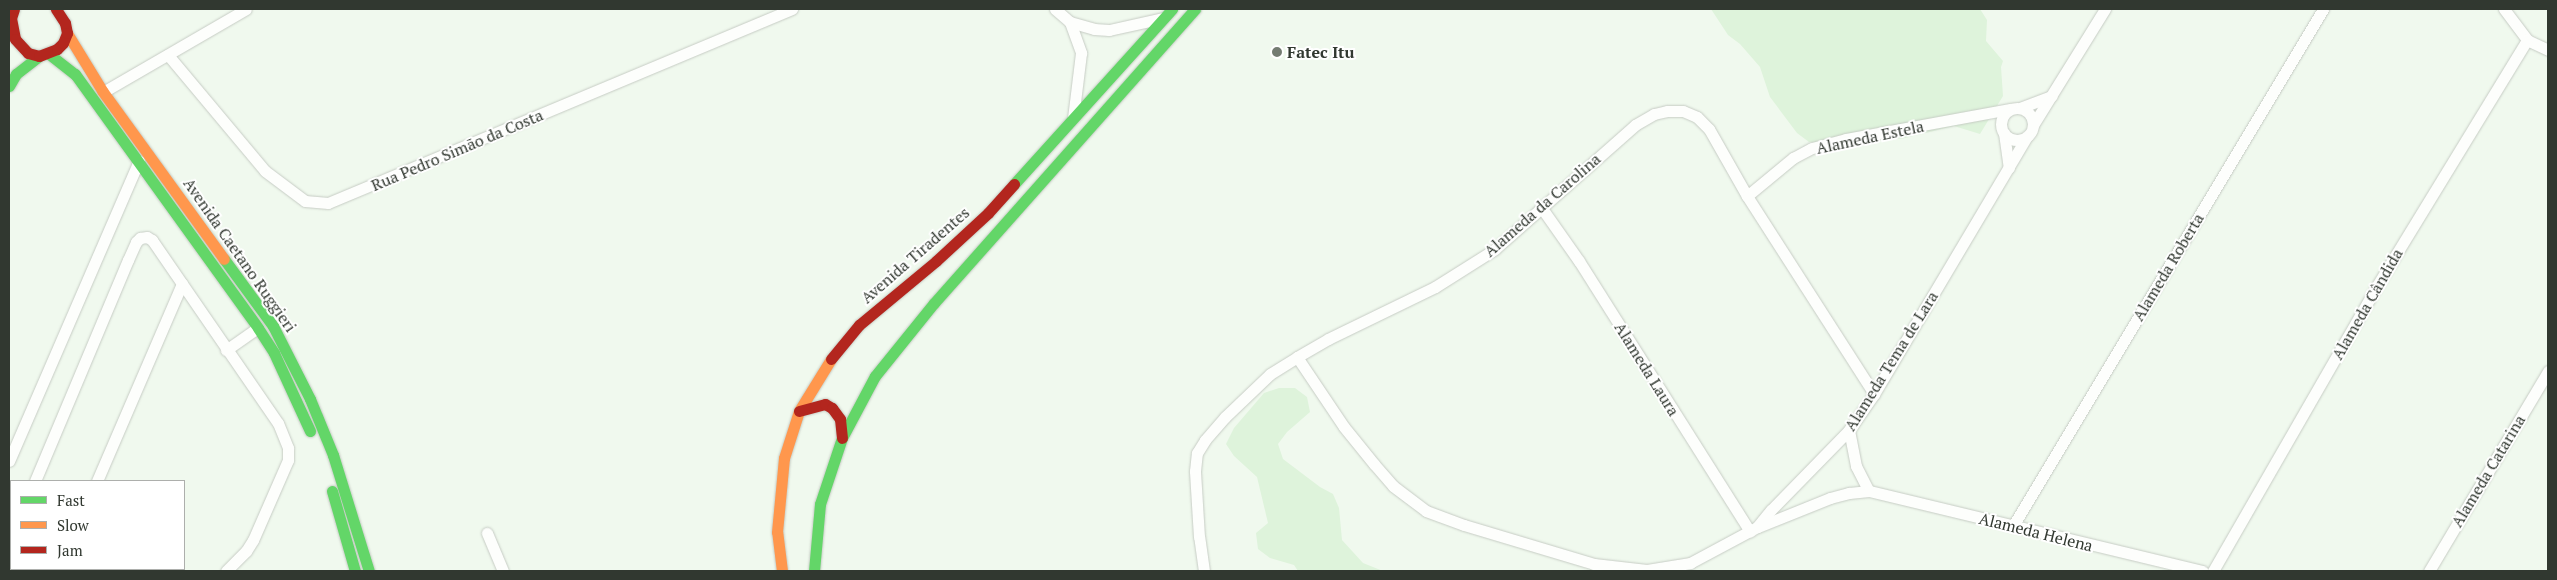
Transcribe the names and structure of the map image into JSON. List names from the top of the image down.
{
  "streets": {
    "main road": ["Avenida Caetano Ruggieri", "Avenida Tiradentes"],
    "street": [
      "Alameda Estela",
      "Rua Pedro Simão da Costa",
      "Alameda da Carolina",
      "Alameda Roberta",
      "Alameda Cândida",
      "Alameda Tema de Lara",
      "Alameda Laura",
      "Alameda Catarina",
      "Alameda Helena"
    ]
  },
  "crossings": [
    ["Alameda Estela", "Alameda da Carolina"],
    ["Alameda Estela", "Alameda Tema de Lara"],
    ["Alameda da Carolina", "Alameda Tema de Lara"],
    ["Alameda da Carolina", "Alameda Laura"],
    ["Alameda Roberta", "Alameda Helena"],
    ["Alameda Tema de Lara", "Alameda Laura"],
    ["Alameda Tema de Lara", "Alameda Helena"],
    ["Alameda Laura", "Alameda Helena"]
  ],
  "places": ["Fatec Itu"],
  "legend": ["Fast", "Slow", "Jam"]
}
